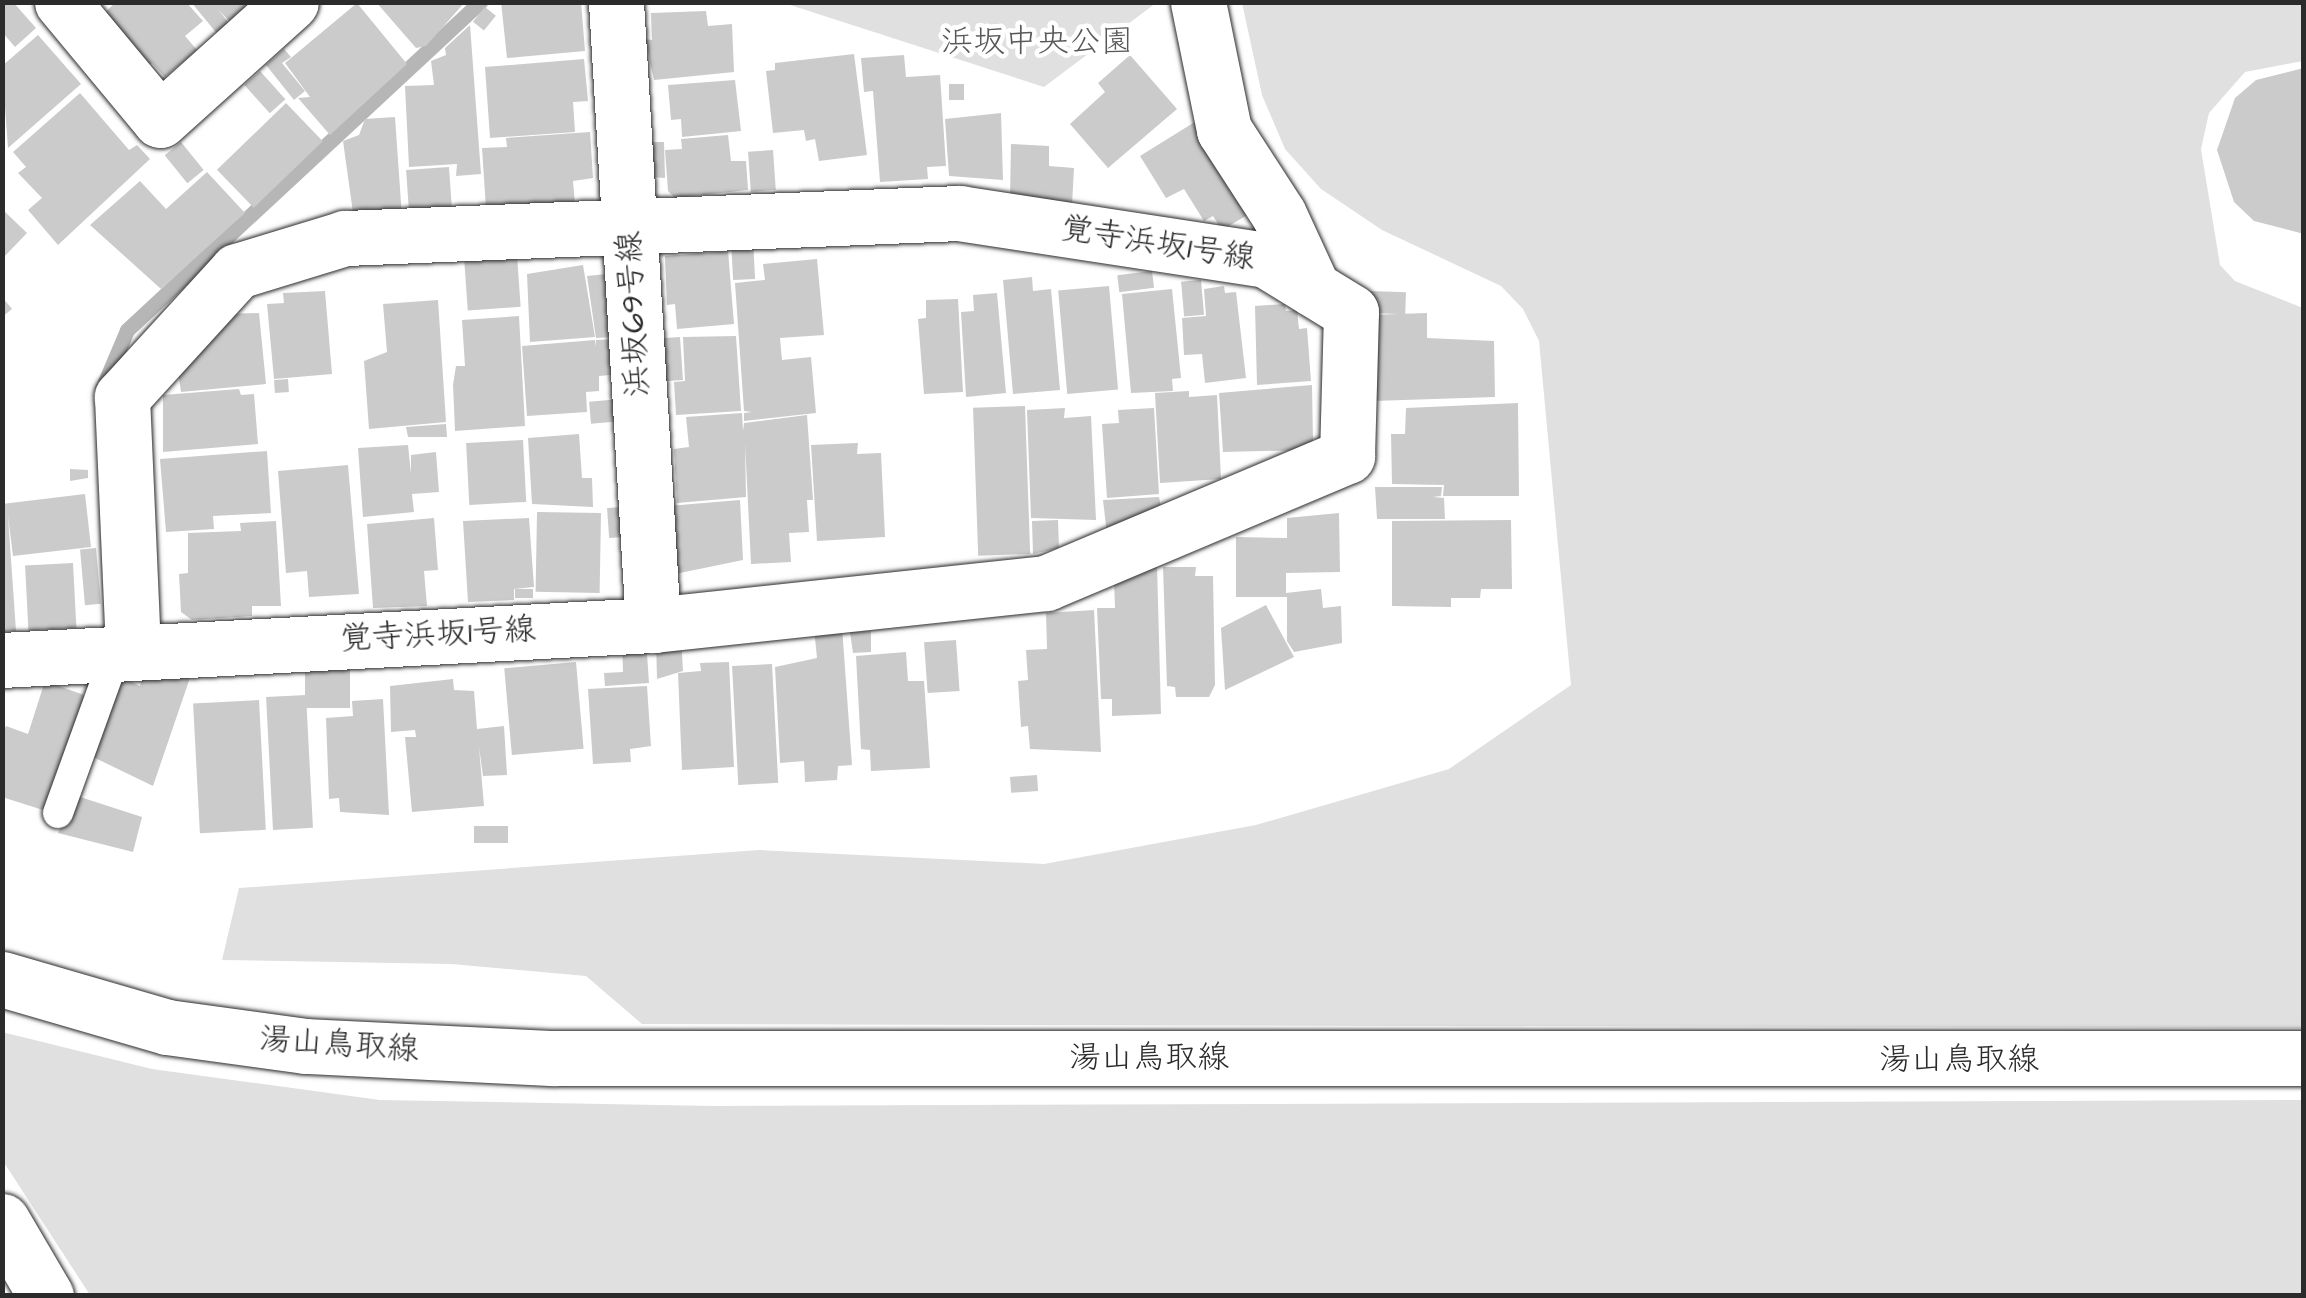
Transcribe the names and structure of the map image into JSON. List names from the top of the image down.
{
  "streets": {
    "street": ["覚寺浜坂1号線", "浜坂69号線", "湯山鳥取線"]
  },
  "crossings": [
    ["覚寺浜坂1号線", "浜坂69号線"]
  ],
  "parks": ["浜坂中央公園"]
}
